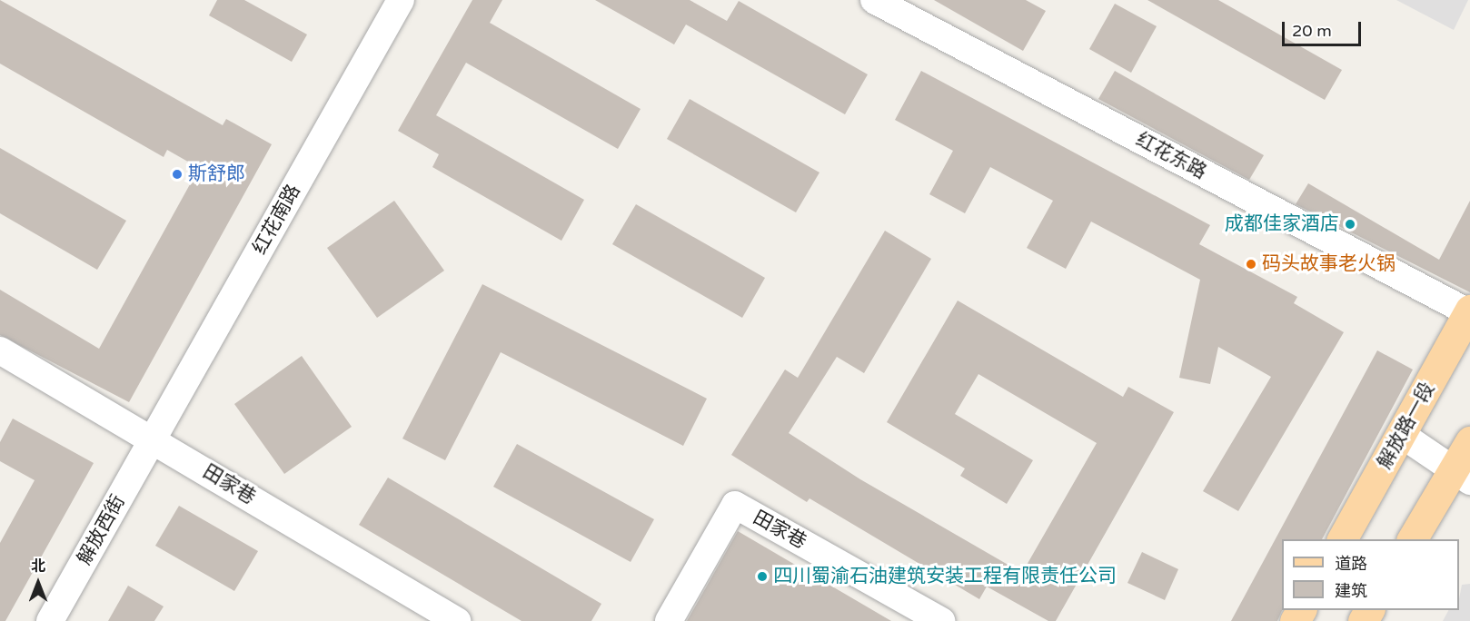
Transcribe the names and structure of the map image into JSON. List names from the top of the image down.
{
  "streets": {
    "main road": ["解放路一段"],
    "street": [
      "红花东路",
      "红花南路",
      "田家巷",
      "解放西街"
    ]
  },
  "crossings": [
    ["红花东路", "解放路一段"],
    ["红花南路", "田家巷"],
    ["红花南路", "解放西街"],
    ["田家巷", "解放西街"]
  ],
  "places": [
    "斯舒郎",
    "成都佳家酒店",
    "码头故事老火锅",
    "四川蜀渝石油建筑安装工程有限责任公司"
  ],
  "legend": ["道路", "建筑"],
  "scale_bar": "20 m",
  "north": "top"
}
